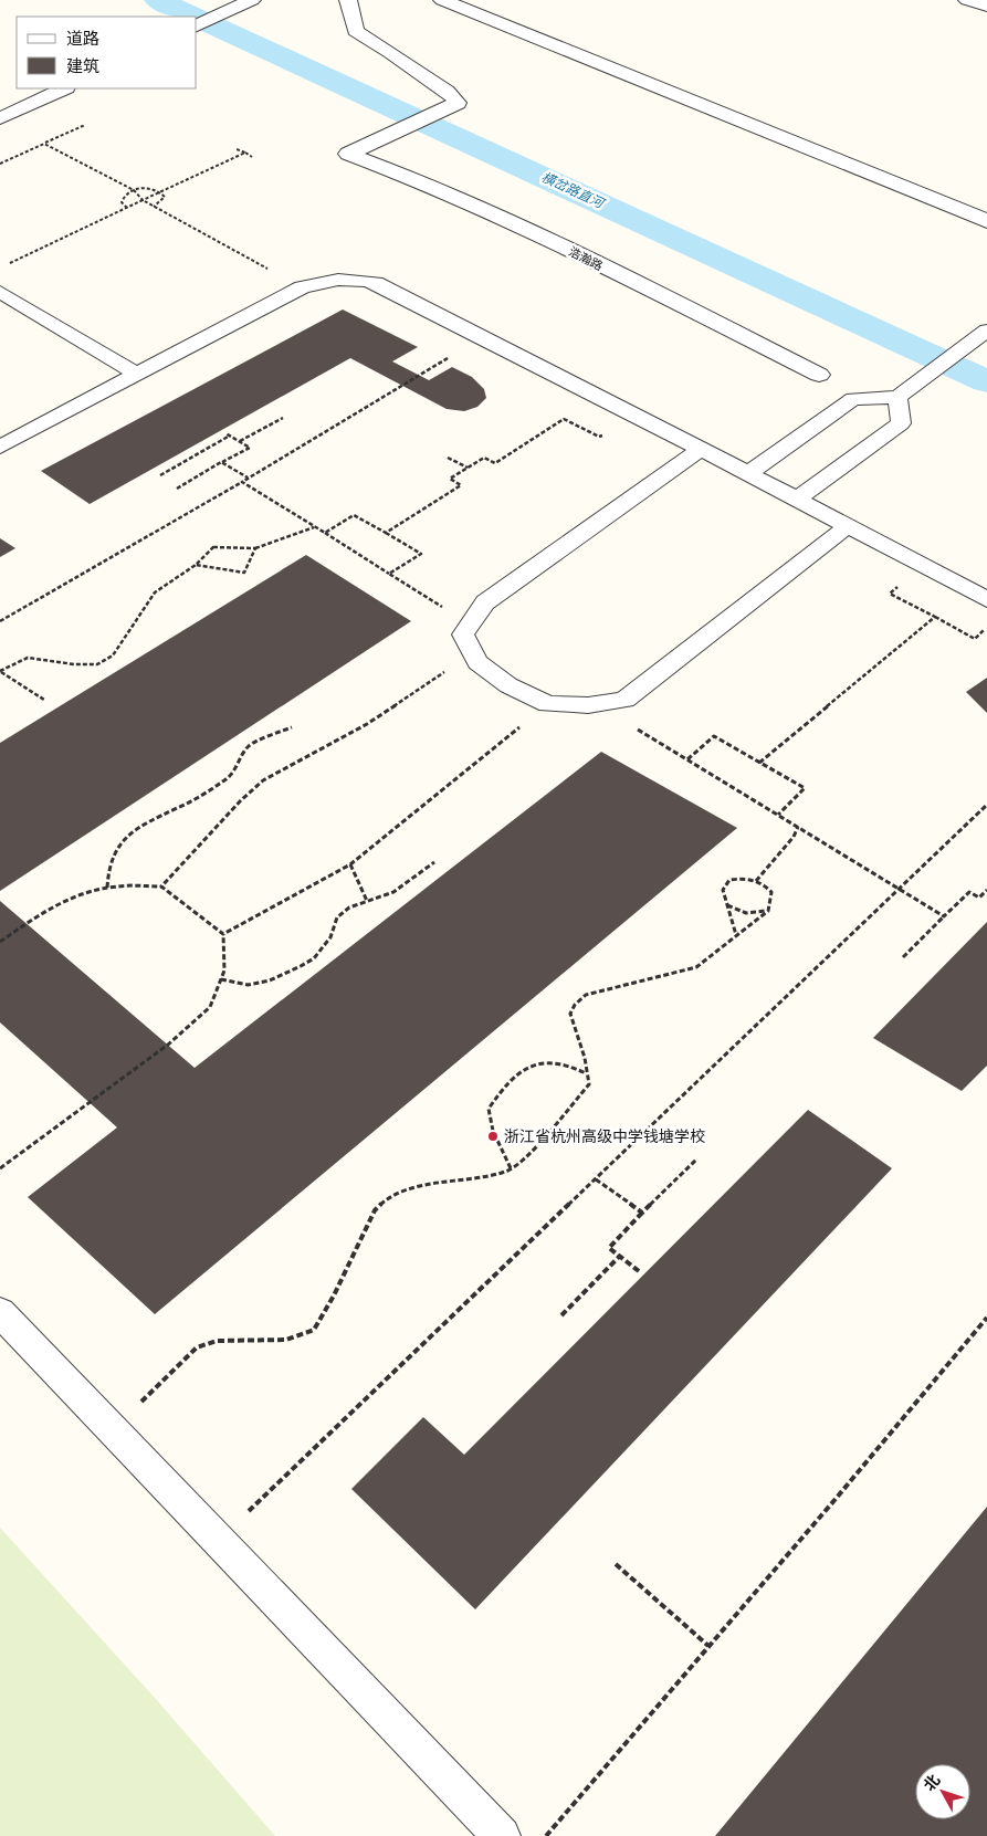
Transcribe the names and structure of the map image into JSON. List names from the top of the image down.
{
  "streets": {
    "street": ["浩瀚路"]
  },
  "water": ["横岔路直河"],
  "places": ["浙江省杭州高级中学钱塘学校"],
  "legend": ["道路", "建筑"],
  "north": "top left"
}
